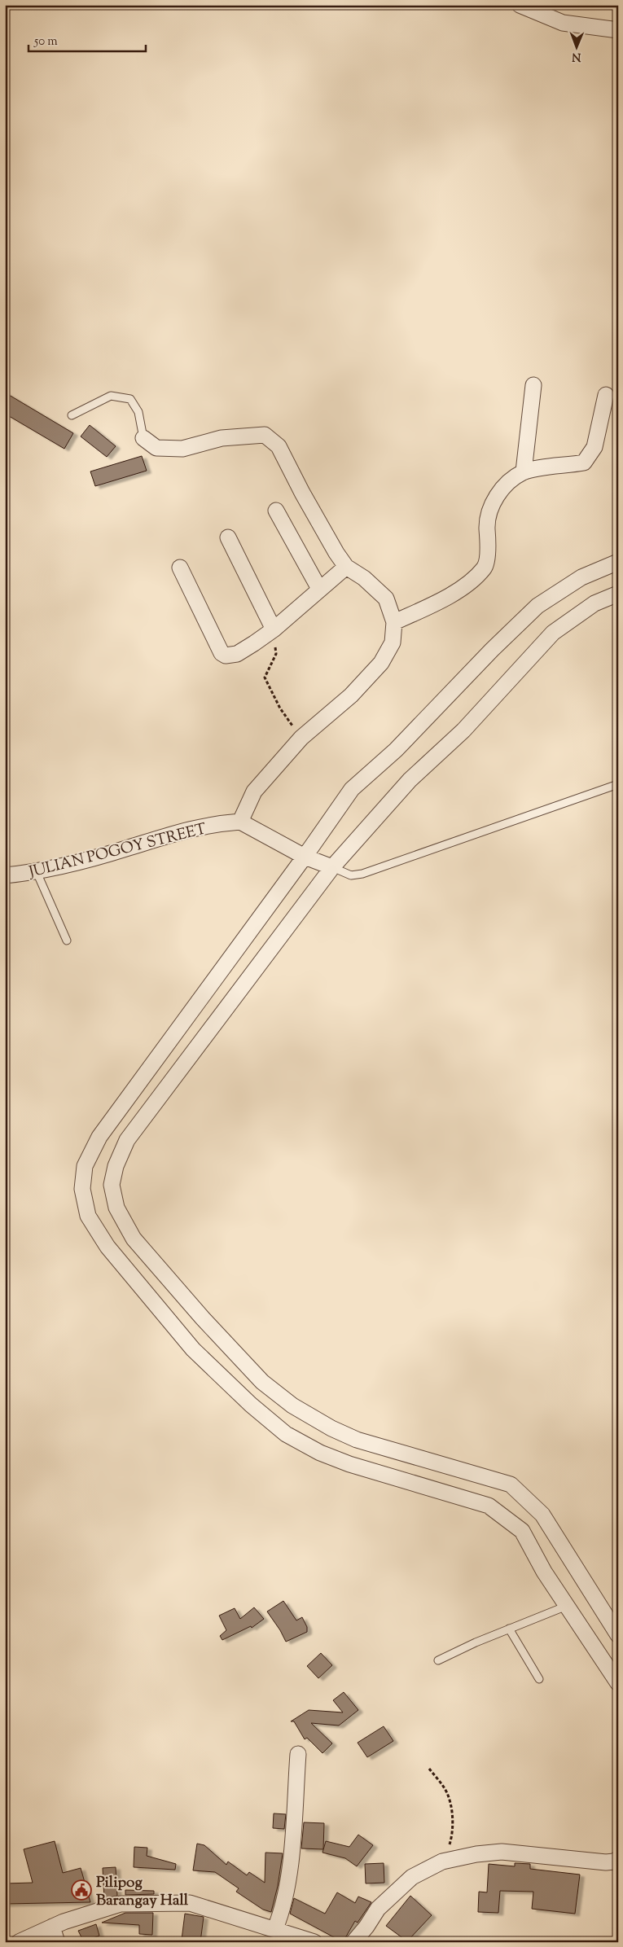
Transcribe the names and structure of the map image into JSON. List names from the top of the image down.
{
  "streets": {
    "street": ["JULIAN POGOY STREET"]
  },
  "places": {
    "public building": ["Pilipog Barangay Hall"]
  },
  "scale_bar": "50 m",
  "north": "bottom"
}
